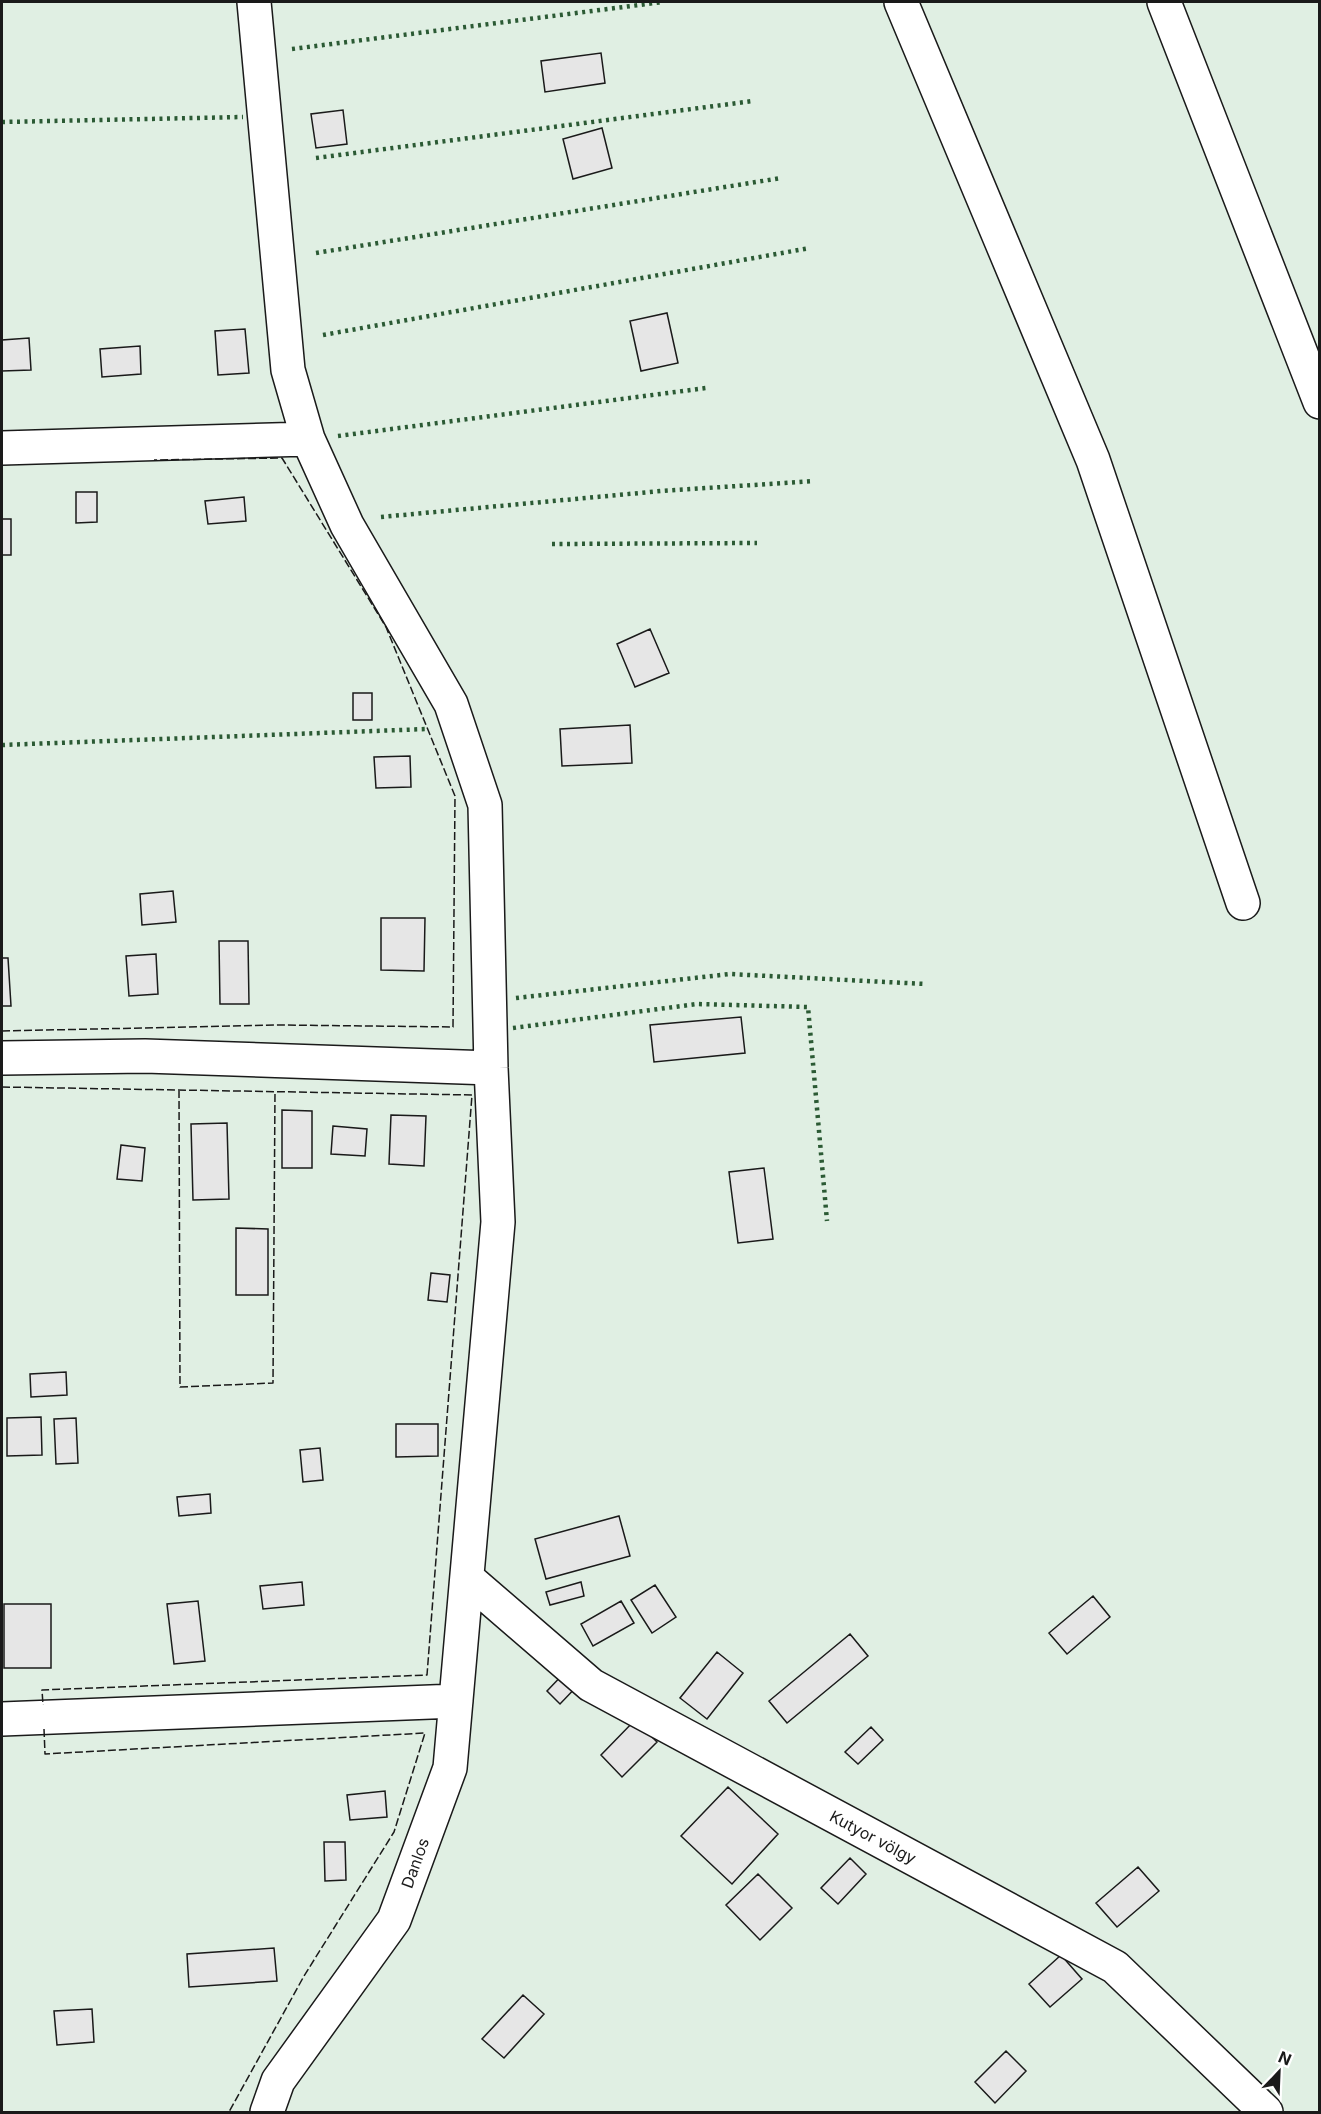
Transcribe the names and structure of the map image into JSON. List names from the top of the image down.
{
  "streets": {
    "street": ["Kutyor völgy", "Danlos"]
  },
  "crossings": [
    ["Kutyor völgy", "Danlos"]
  ],
  "north": "top right"
}
